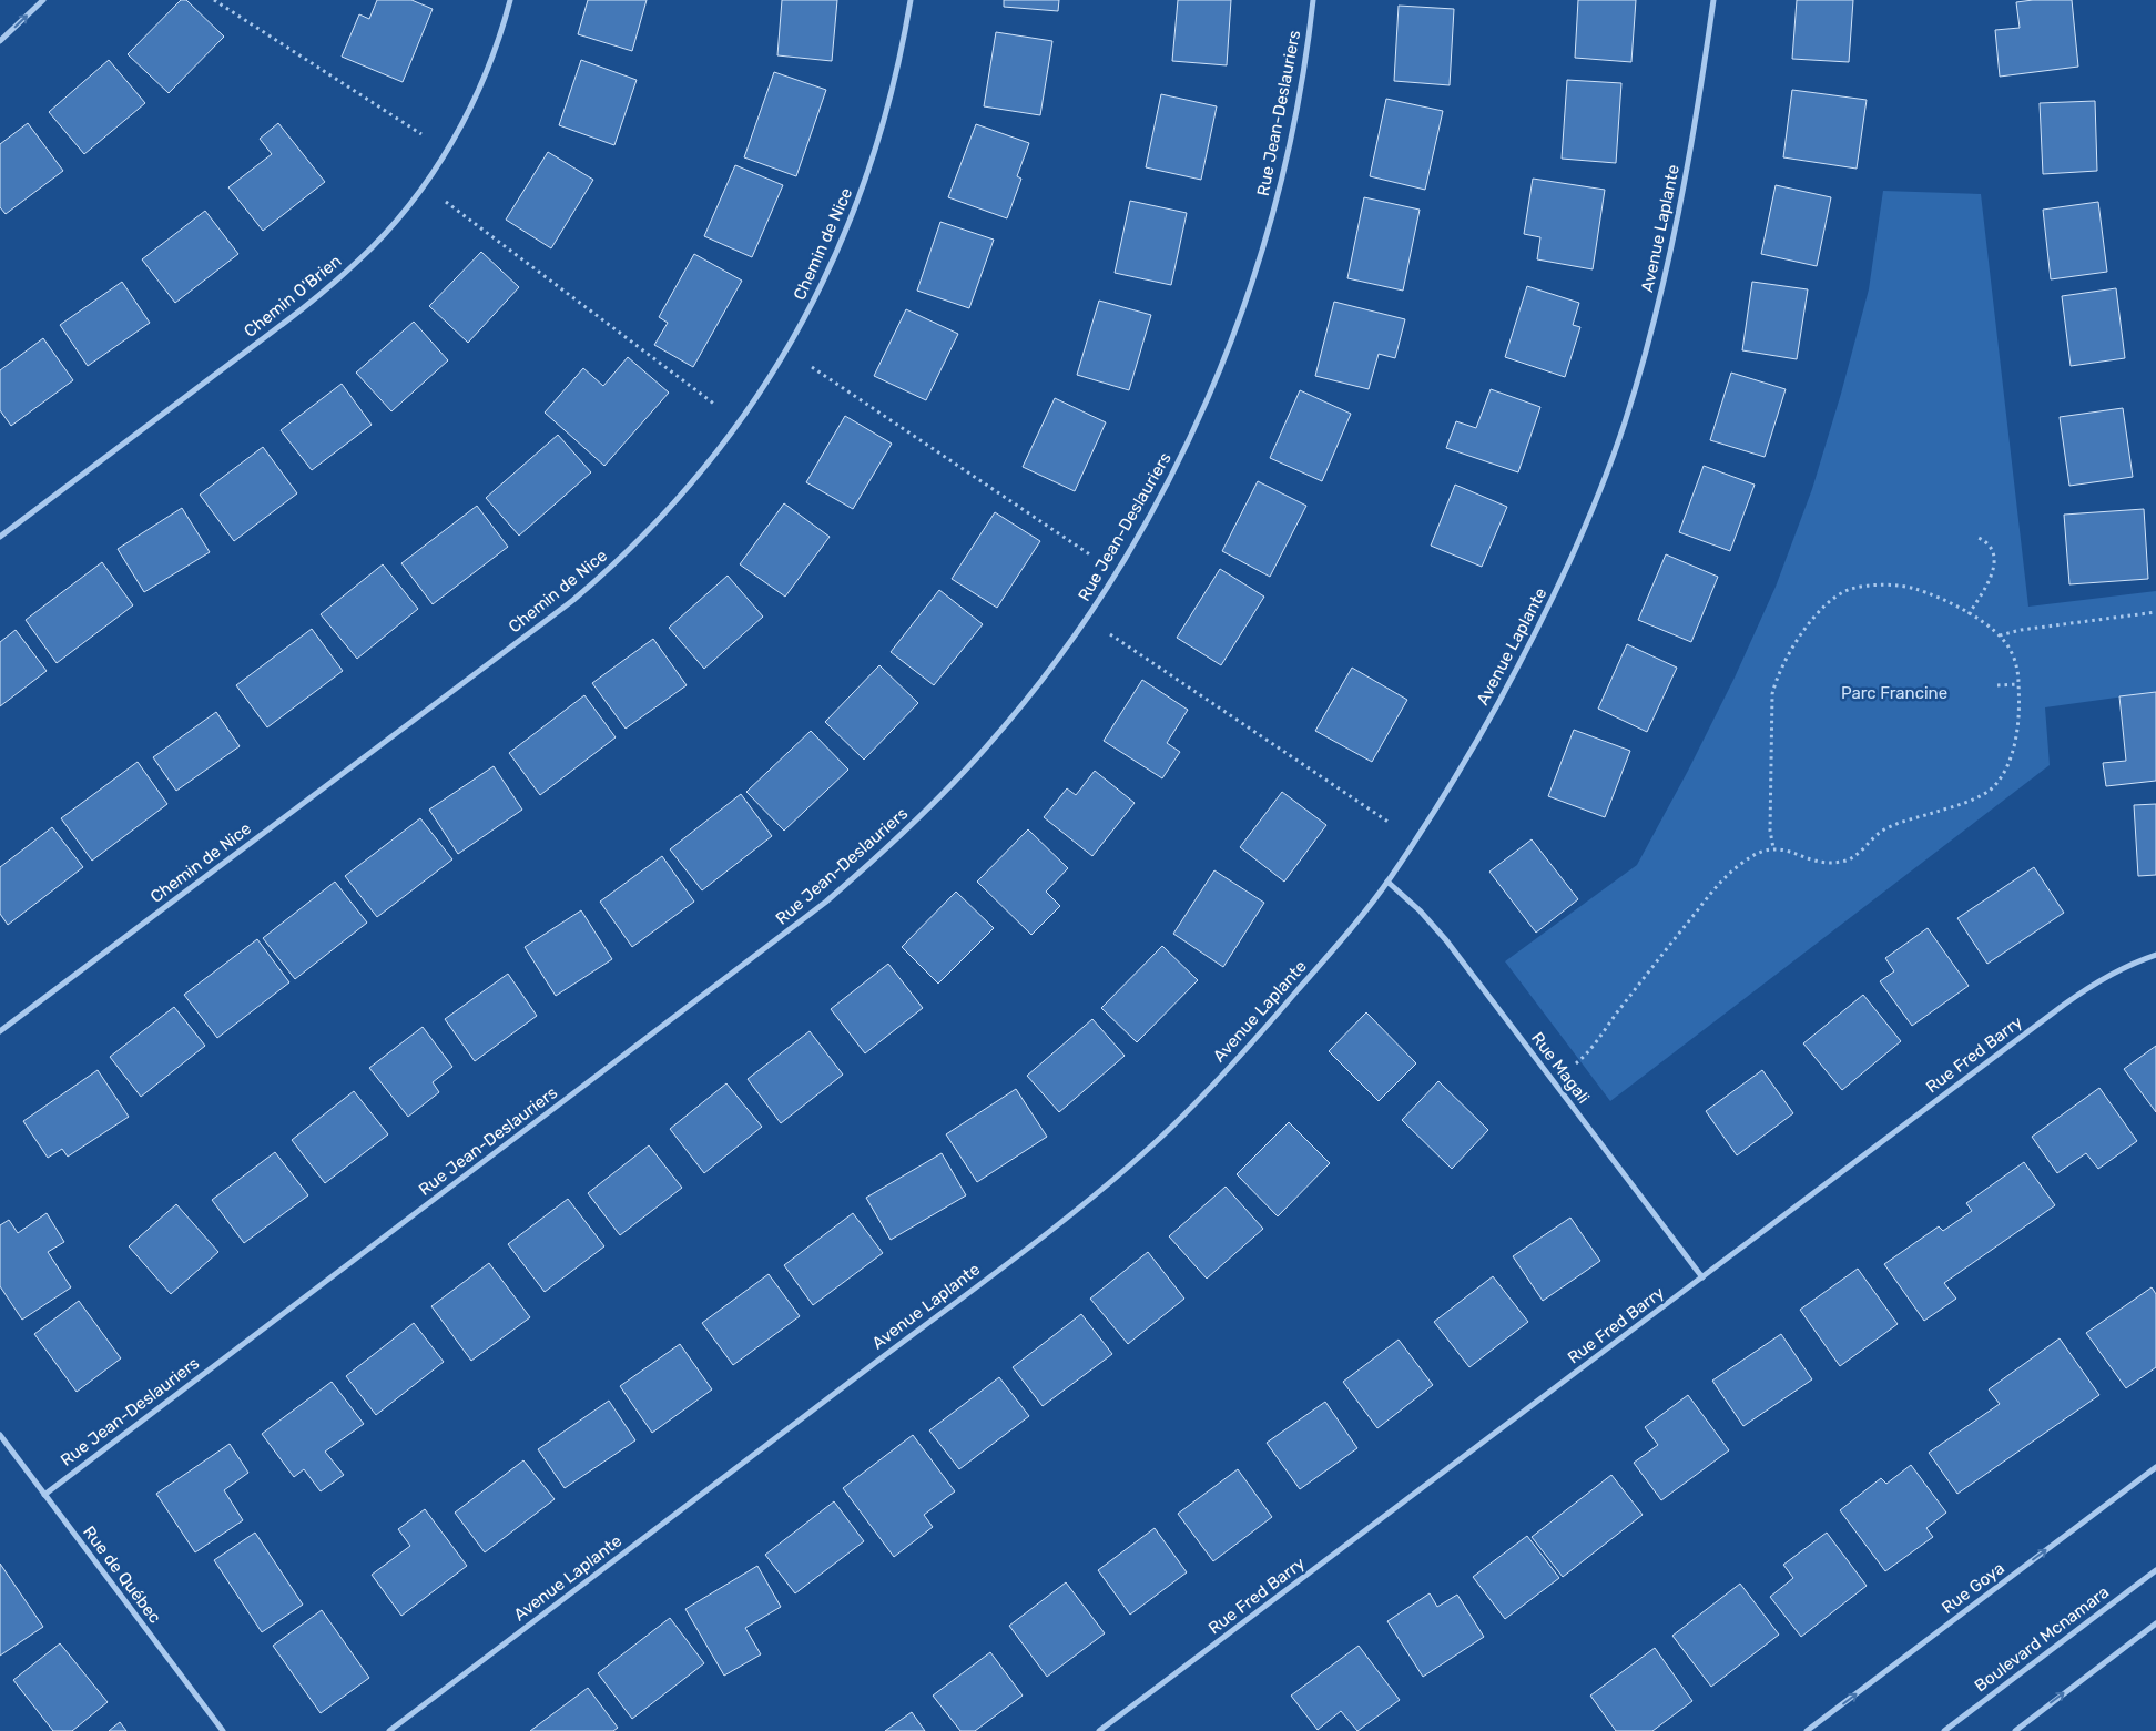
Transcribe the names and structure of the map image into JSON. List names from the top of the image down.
{
  "streets": {
    "street": [
      "Rue Jean-Deslauriers",
      "Avenue Laplante",
      "Chemin de Nice",
      "Chemin O'Brien",
      "Rue Fred Barry",
      "Rue Magali",
      "Rue de Québec",
      "Rue Goya",
      "Boulevard Mcnamara"
    ]
  },
  "crossings": [
    ["Rue Jean-Deslauriers", "Rue de Québec"],
    ["Avenue Laplante", "Rue Magali"],
    ["Rue Fred Barry", "Rue Magali"]
  ],
  "one_way": ["Rue Goya"],
  "parks": ["Parc Francine"]
}
